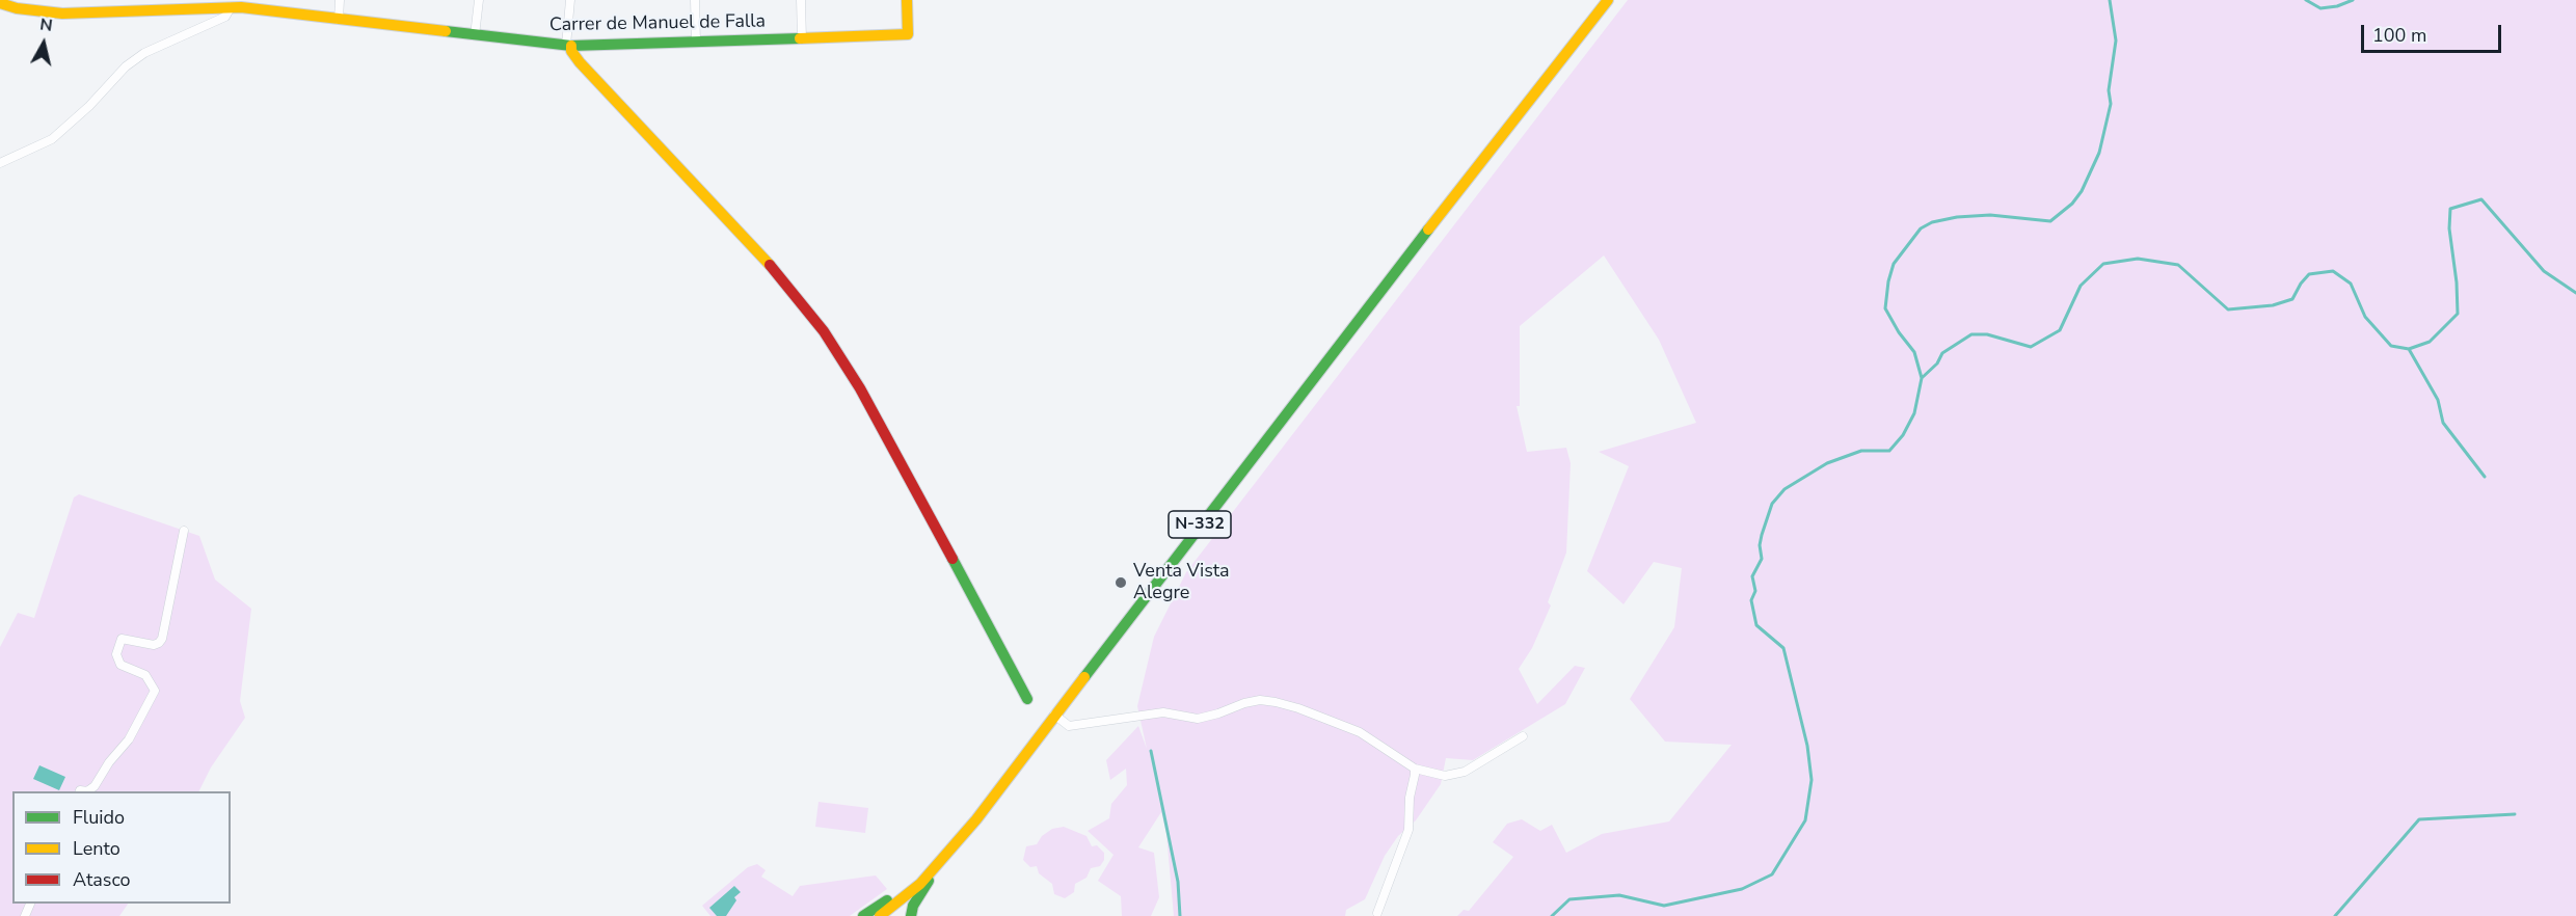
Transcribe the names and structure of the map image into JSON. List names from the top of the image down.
{
  "streets": {
    "main road": ["Carrer de Manuel de Falla", "N-332"]
  },
  "places": ["Venta Vista Alegre"],
  "legend": ["Fluido", "Lento", "Atasco"],
  "scale_bar": "100 m",
  "north": "top"
}
